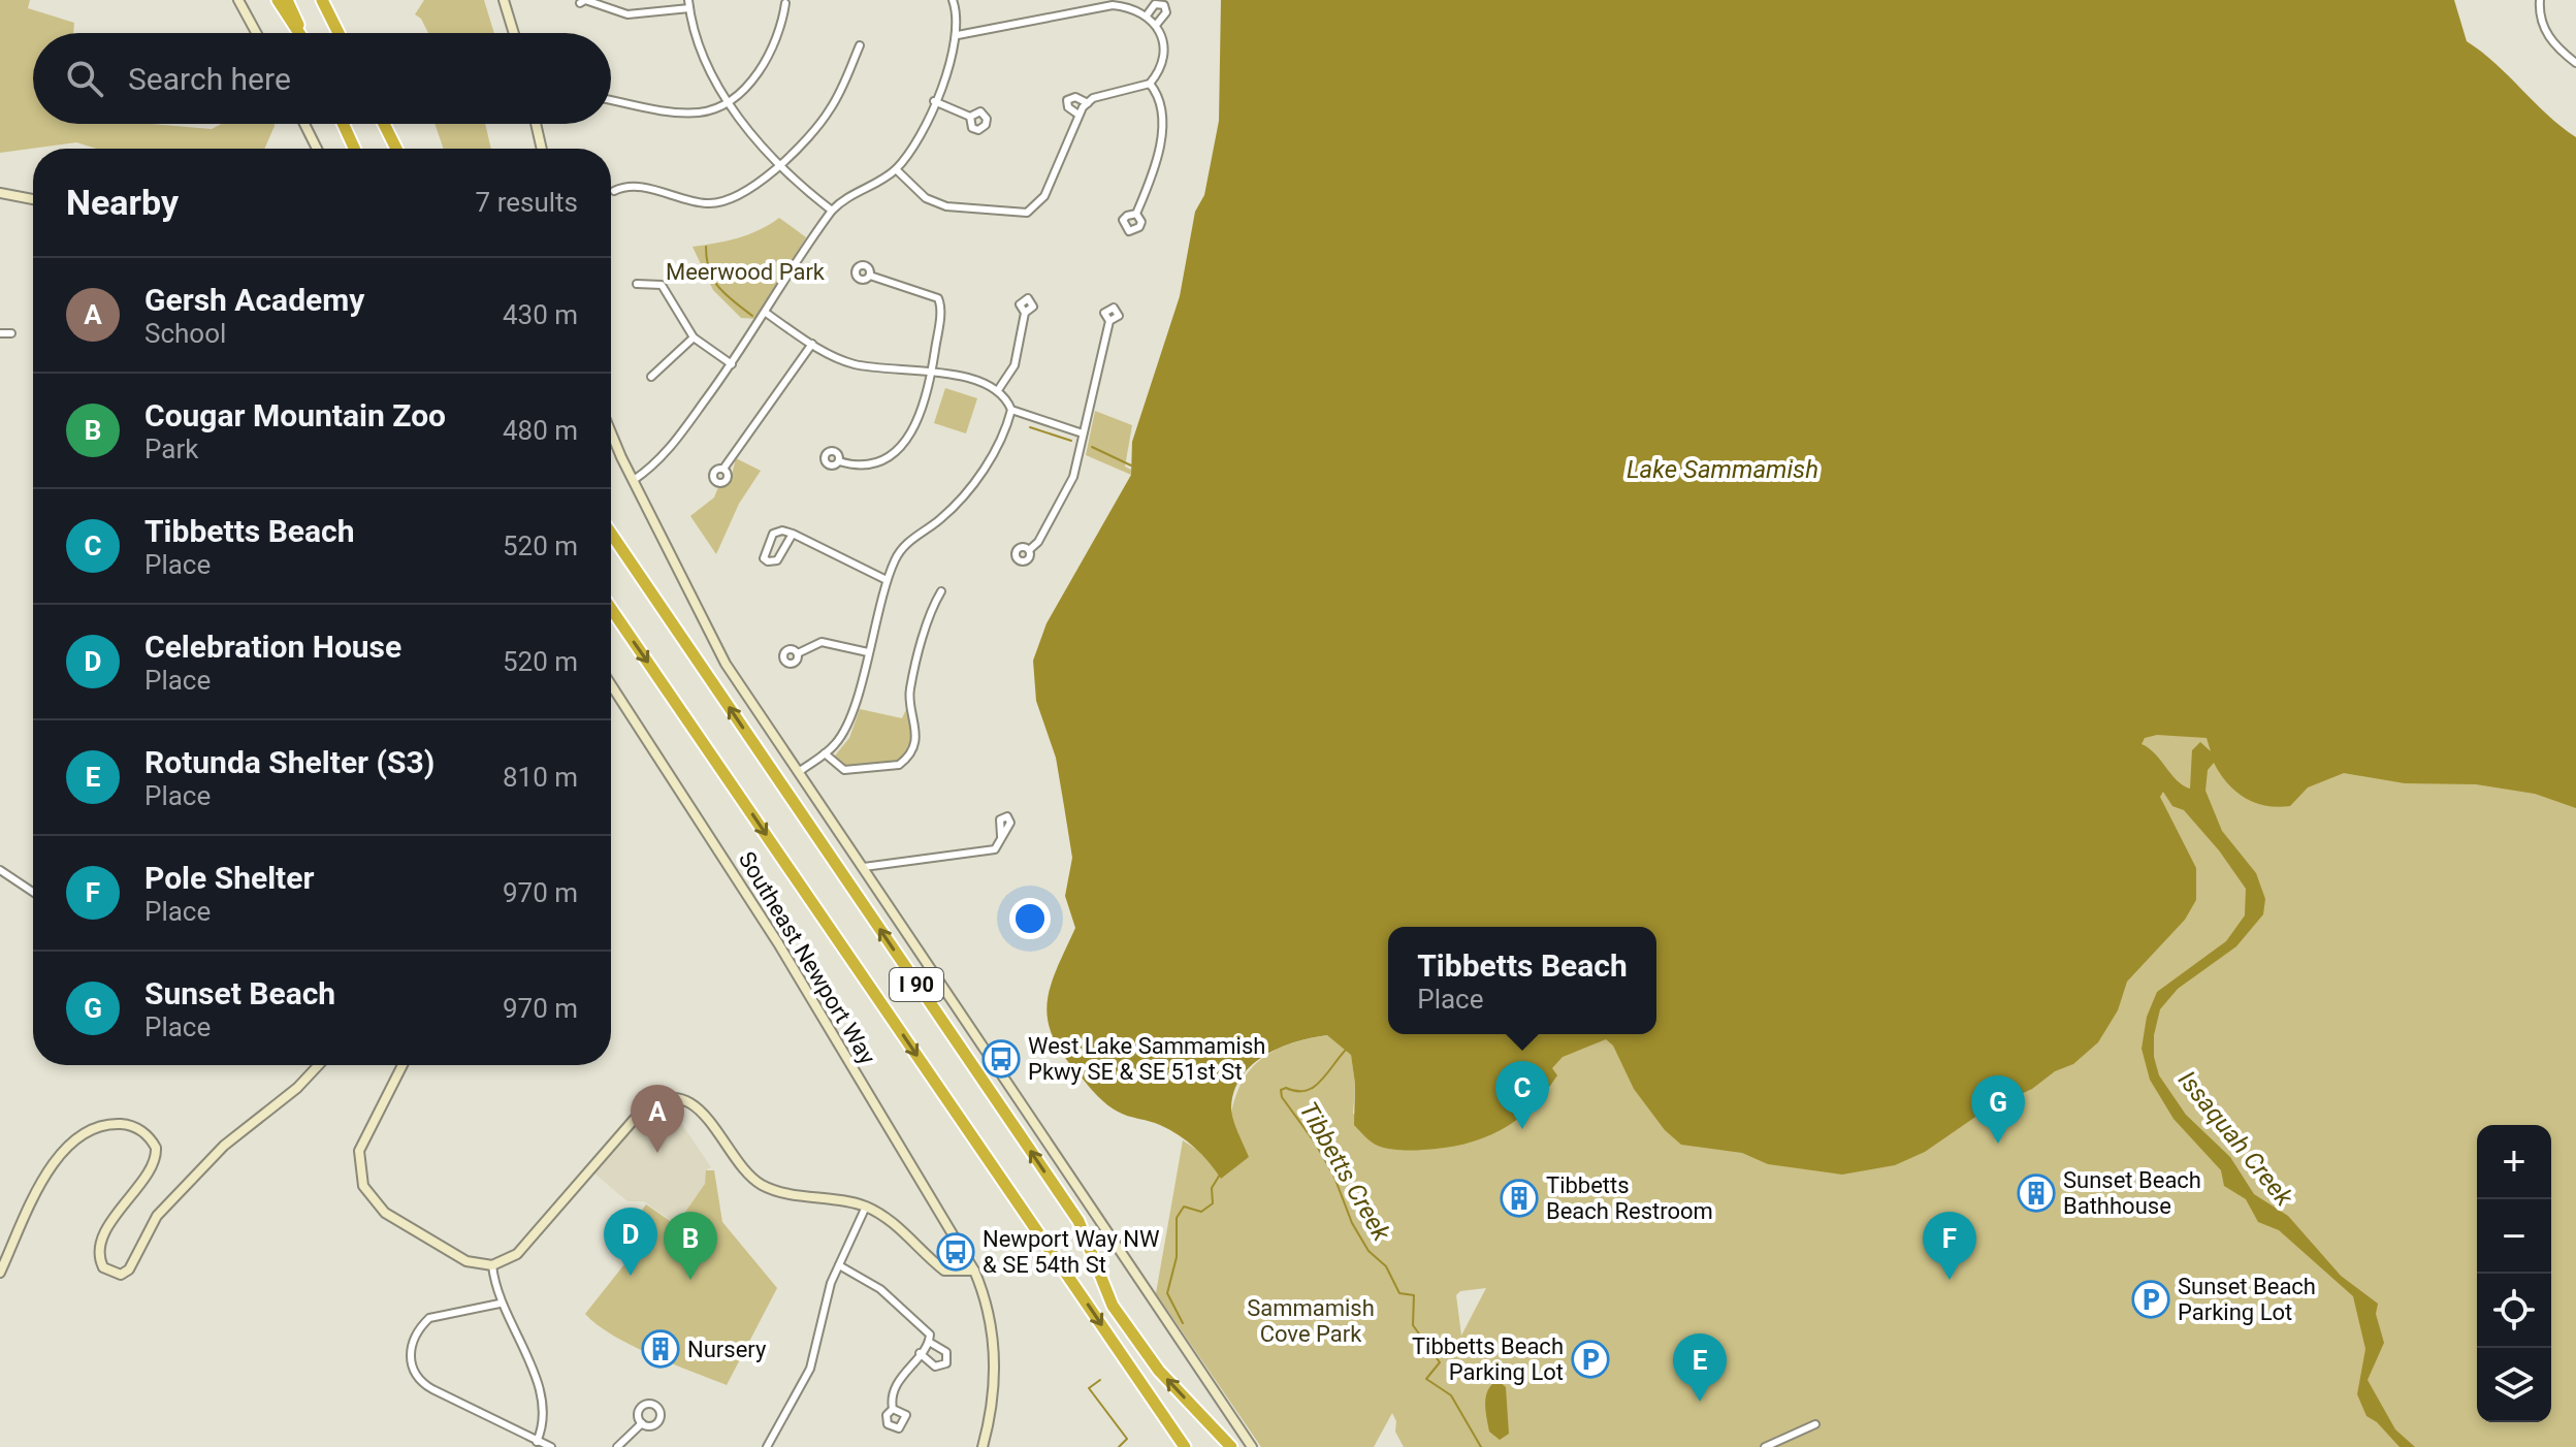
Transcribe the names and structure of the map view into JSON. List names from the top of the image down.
{
  "streets": {
    "highway": ["I 90"],
    "street": ["Southeast Newport Way"]
  },
  "water": ["Lake Sammamish", "Issaquah Creek", "Tibbetts Creek"],
  "parks": ["Meerwood Park", "Sammamish Cove Park"],
  "places": {
    "bus stop": ["West Lake Sammamish Pkwy SE & SE 51st St", "Newport Way NW & SE 54th St"],
    "building": ["Sunset Beach Bathhouse", "Tibbetts Beach Restroom", "Nursery"],
    "parking": ["Sunset Beach Parking Lot", "Tibbetts Beach Parking Lot"]
  },
  "page": {
    "search": "Search here",
    "heading": ["Nearby", "7 results"],
    "list": [
      {
        "mark": "A",
        "name": "Gersh Academy",
        "note": "School",
        "value": "430 m"
      },
      {
        "mark": "B",
        "name": "Cougar Mountain Zoo",
        "note": "Park",
        "value": "480 m"
      },
      {
        "mark": "C",
        "name": "Tibbetts Beach",
        "note": "Place",
        "value": "520 m"
      },
      {
        "mark": "D",
        "name": "Celebration House",
        "note": "Place",
        "value": "520 m"
      },
      {
        "mark": "E",
        "name": "Rotunda Shelter (S3)",
        "note": "Place",
        "value": "810 m"
      },
      {
        "mark": "F",
        "name": "Pole Shelter",
        "note": "Place",
        "value": "970 m"
      },
      {
        "mark": "G",
        "name": "Sunset Beach",
        "note": "Place",
        "value": "970 m"
      }
    ],
    "popup": ["Tibbetts Beach", "Place"],
    "pins": [
      "C",
      "G",
      "A",
      "D",
      "B",
      "F",
      "E"
    ],
    "map_buttons": ["+", "−"]
  }
}
